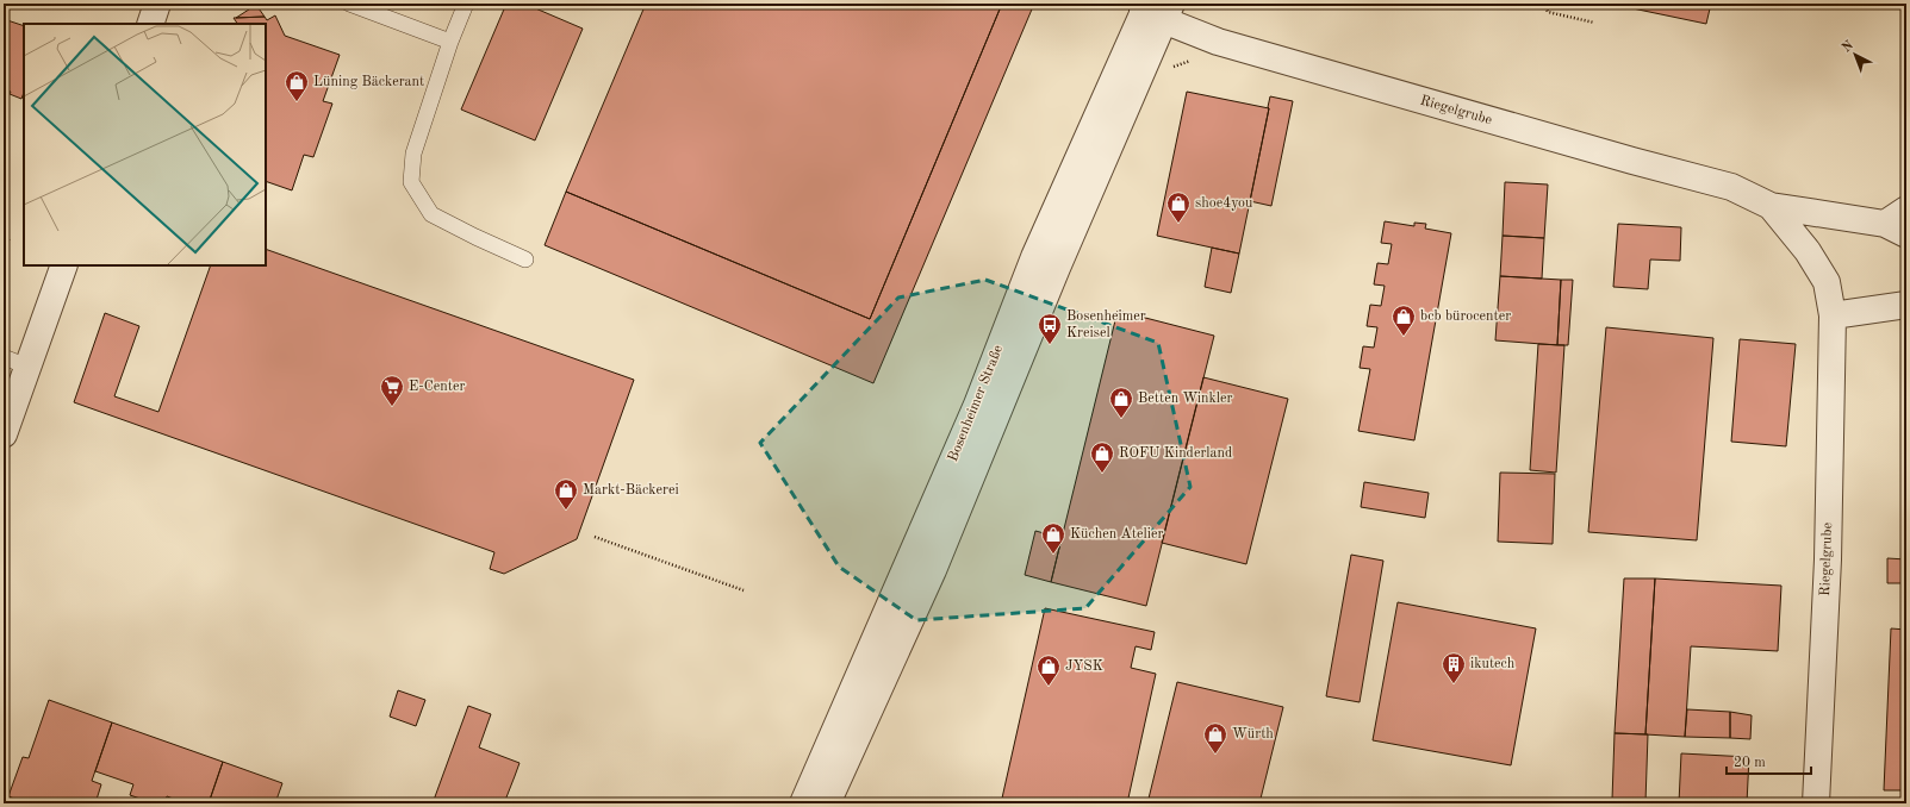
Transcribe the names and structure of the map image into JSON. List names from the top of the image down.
{
  "streets": {
    "street": ["Riegelgrube", "Bosenheimer Straße"]
  },
  "crossings": [
    ["Riegelgrube", "Bosenheimer Straße"]
  ],
  "places": {
    "shop": [
      "Lüning Bäckerant",
      "shoe4you",
      "bcb bürocenter",
      "Betten Winkler",
      "ROFU Kinderland",
      "Markt-Bäckerei",
      "Küchen Atelier",
      "JYSK",
      "Würth"
    ],
    "bus stop": ["Bosenheimer Kreisel"],
    "supermarket": ["E-Center"],
    "building": ["ikutech"]
  },
  "scale_bar": "20 m",
  "north": "top left"
}
